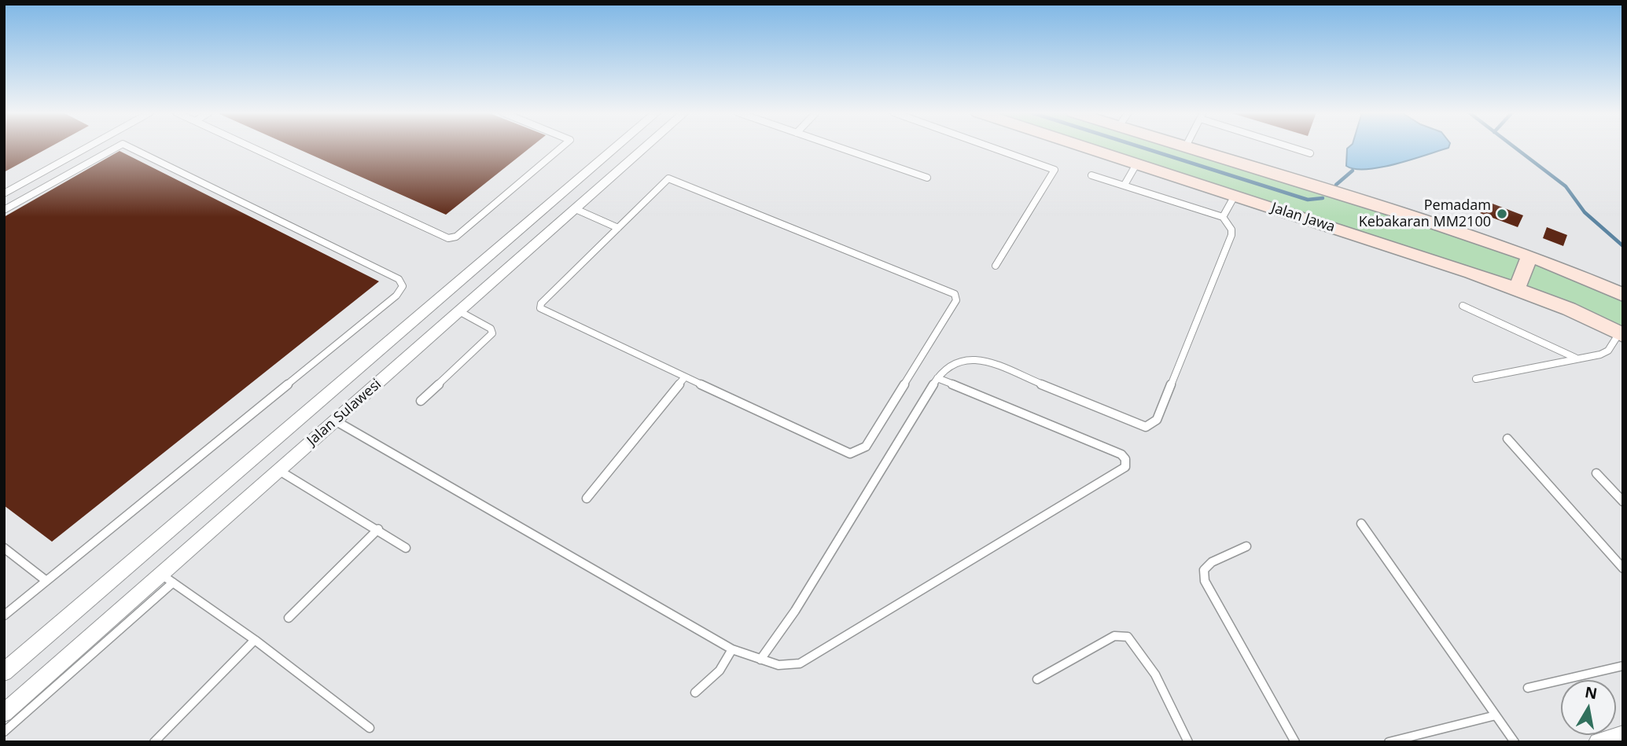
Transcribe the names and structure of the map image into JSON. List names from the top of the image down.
{
  "streets": {
    "street": ["Jalan Jawa", "Jalan Sulawesi"]
  },
  "places": ["Pemadam Kebakaran MM2100"],
  "north": "top"
}
